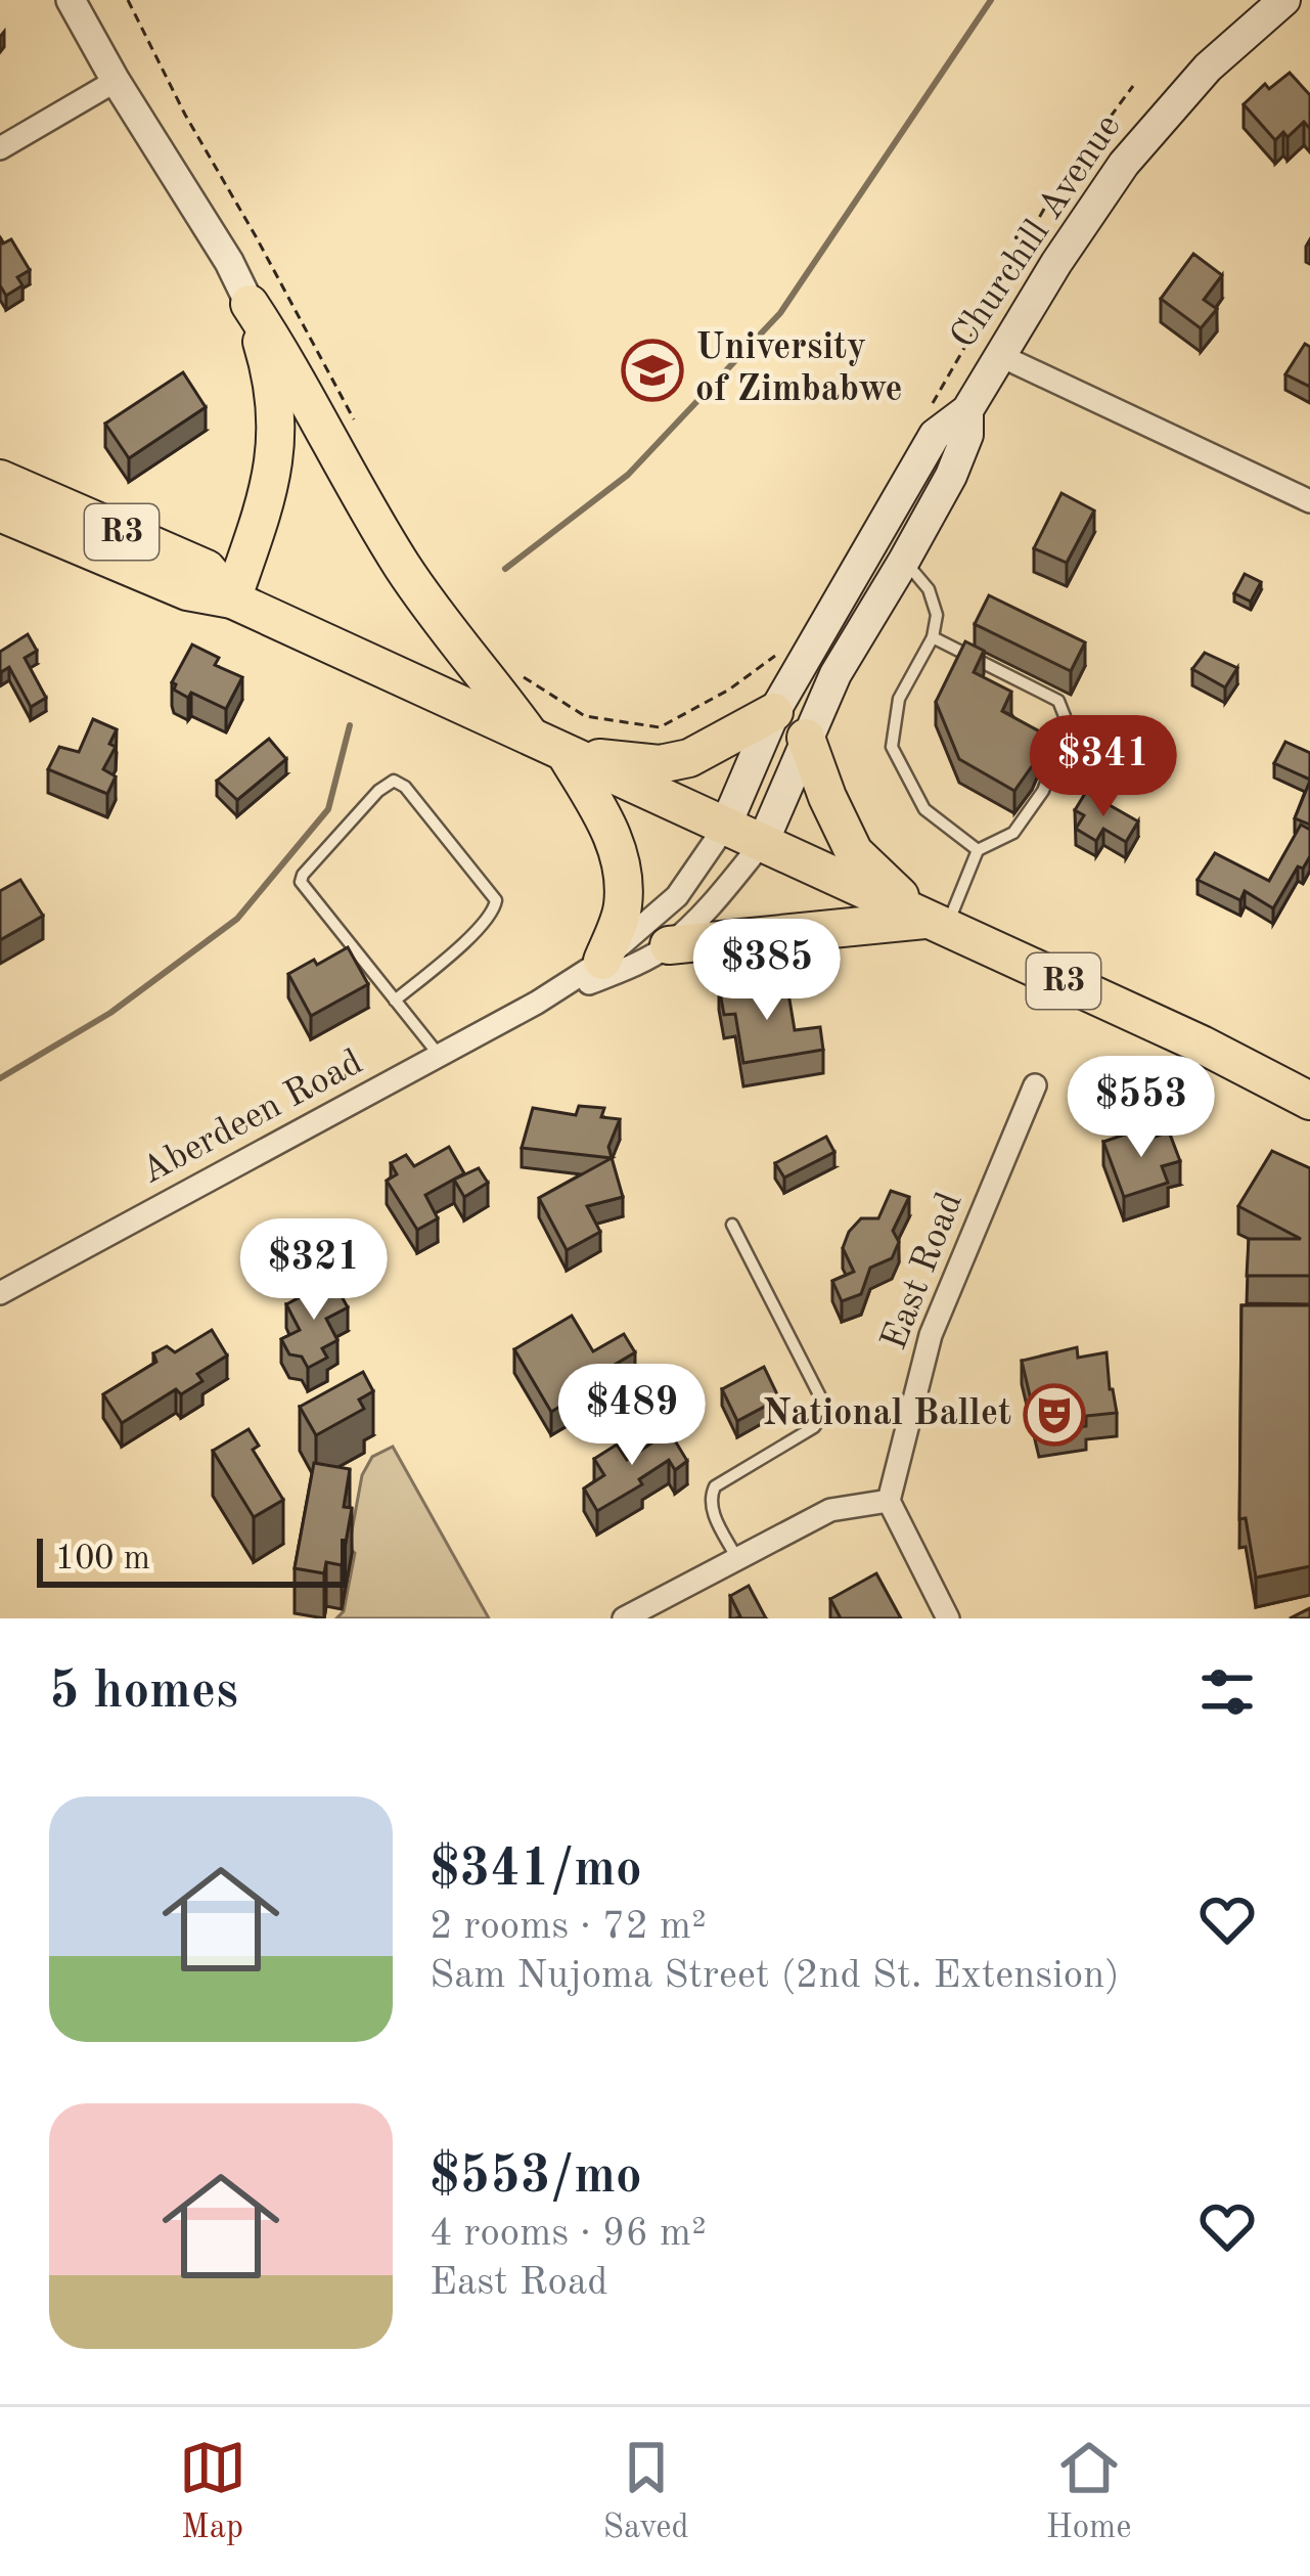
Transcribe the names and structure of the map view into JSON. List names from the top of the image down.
{
  "streets": {
    "highway": ["R3"],
    "main road": ["Churchill Avenue"],
    "street": ["Aberdeen Road", "East Road"]
  },
  "crossings": [
    ["Churchill Avenue", "R3"],
    ["Churchill Avenue", "Aberdeen Road"],
    ["R3", "Aberdeen Road"]
  ],
  "places": {
    "school or university": ["University of Zimbabwe"],
    "theatre": ["National Ballet"]
  },
  "scale_bar": "100 m",
  "page": {
    "price": [
      "$341",
      "$385",
      "$553",
      "$321",
      "$489"
    ],
    "scale": "100 m",
    "heading": "5 homes",
    "list": [
      {
        "name": "$341/mo",
        "note": "2 rooms · 72 m² · Sam Nujoma Street (2nd St. Extension)"
      },
      {
        "name": "$553/mo",
        "note": "4 rooms · 96 m² · East Road"
      }
    ],
    "tabs": ["Map", "Saved", "Home"]
  }
}
